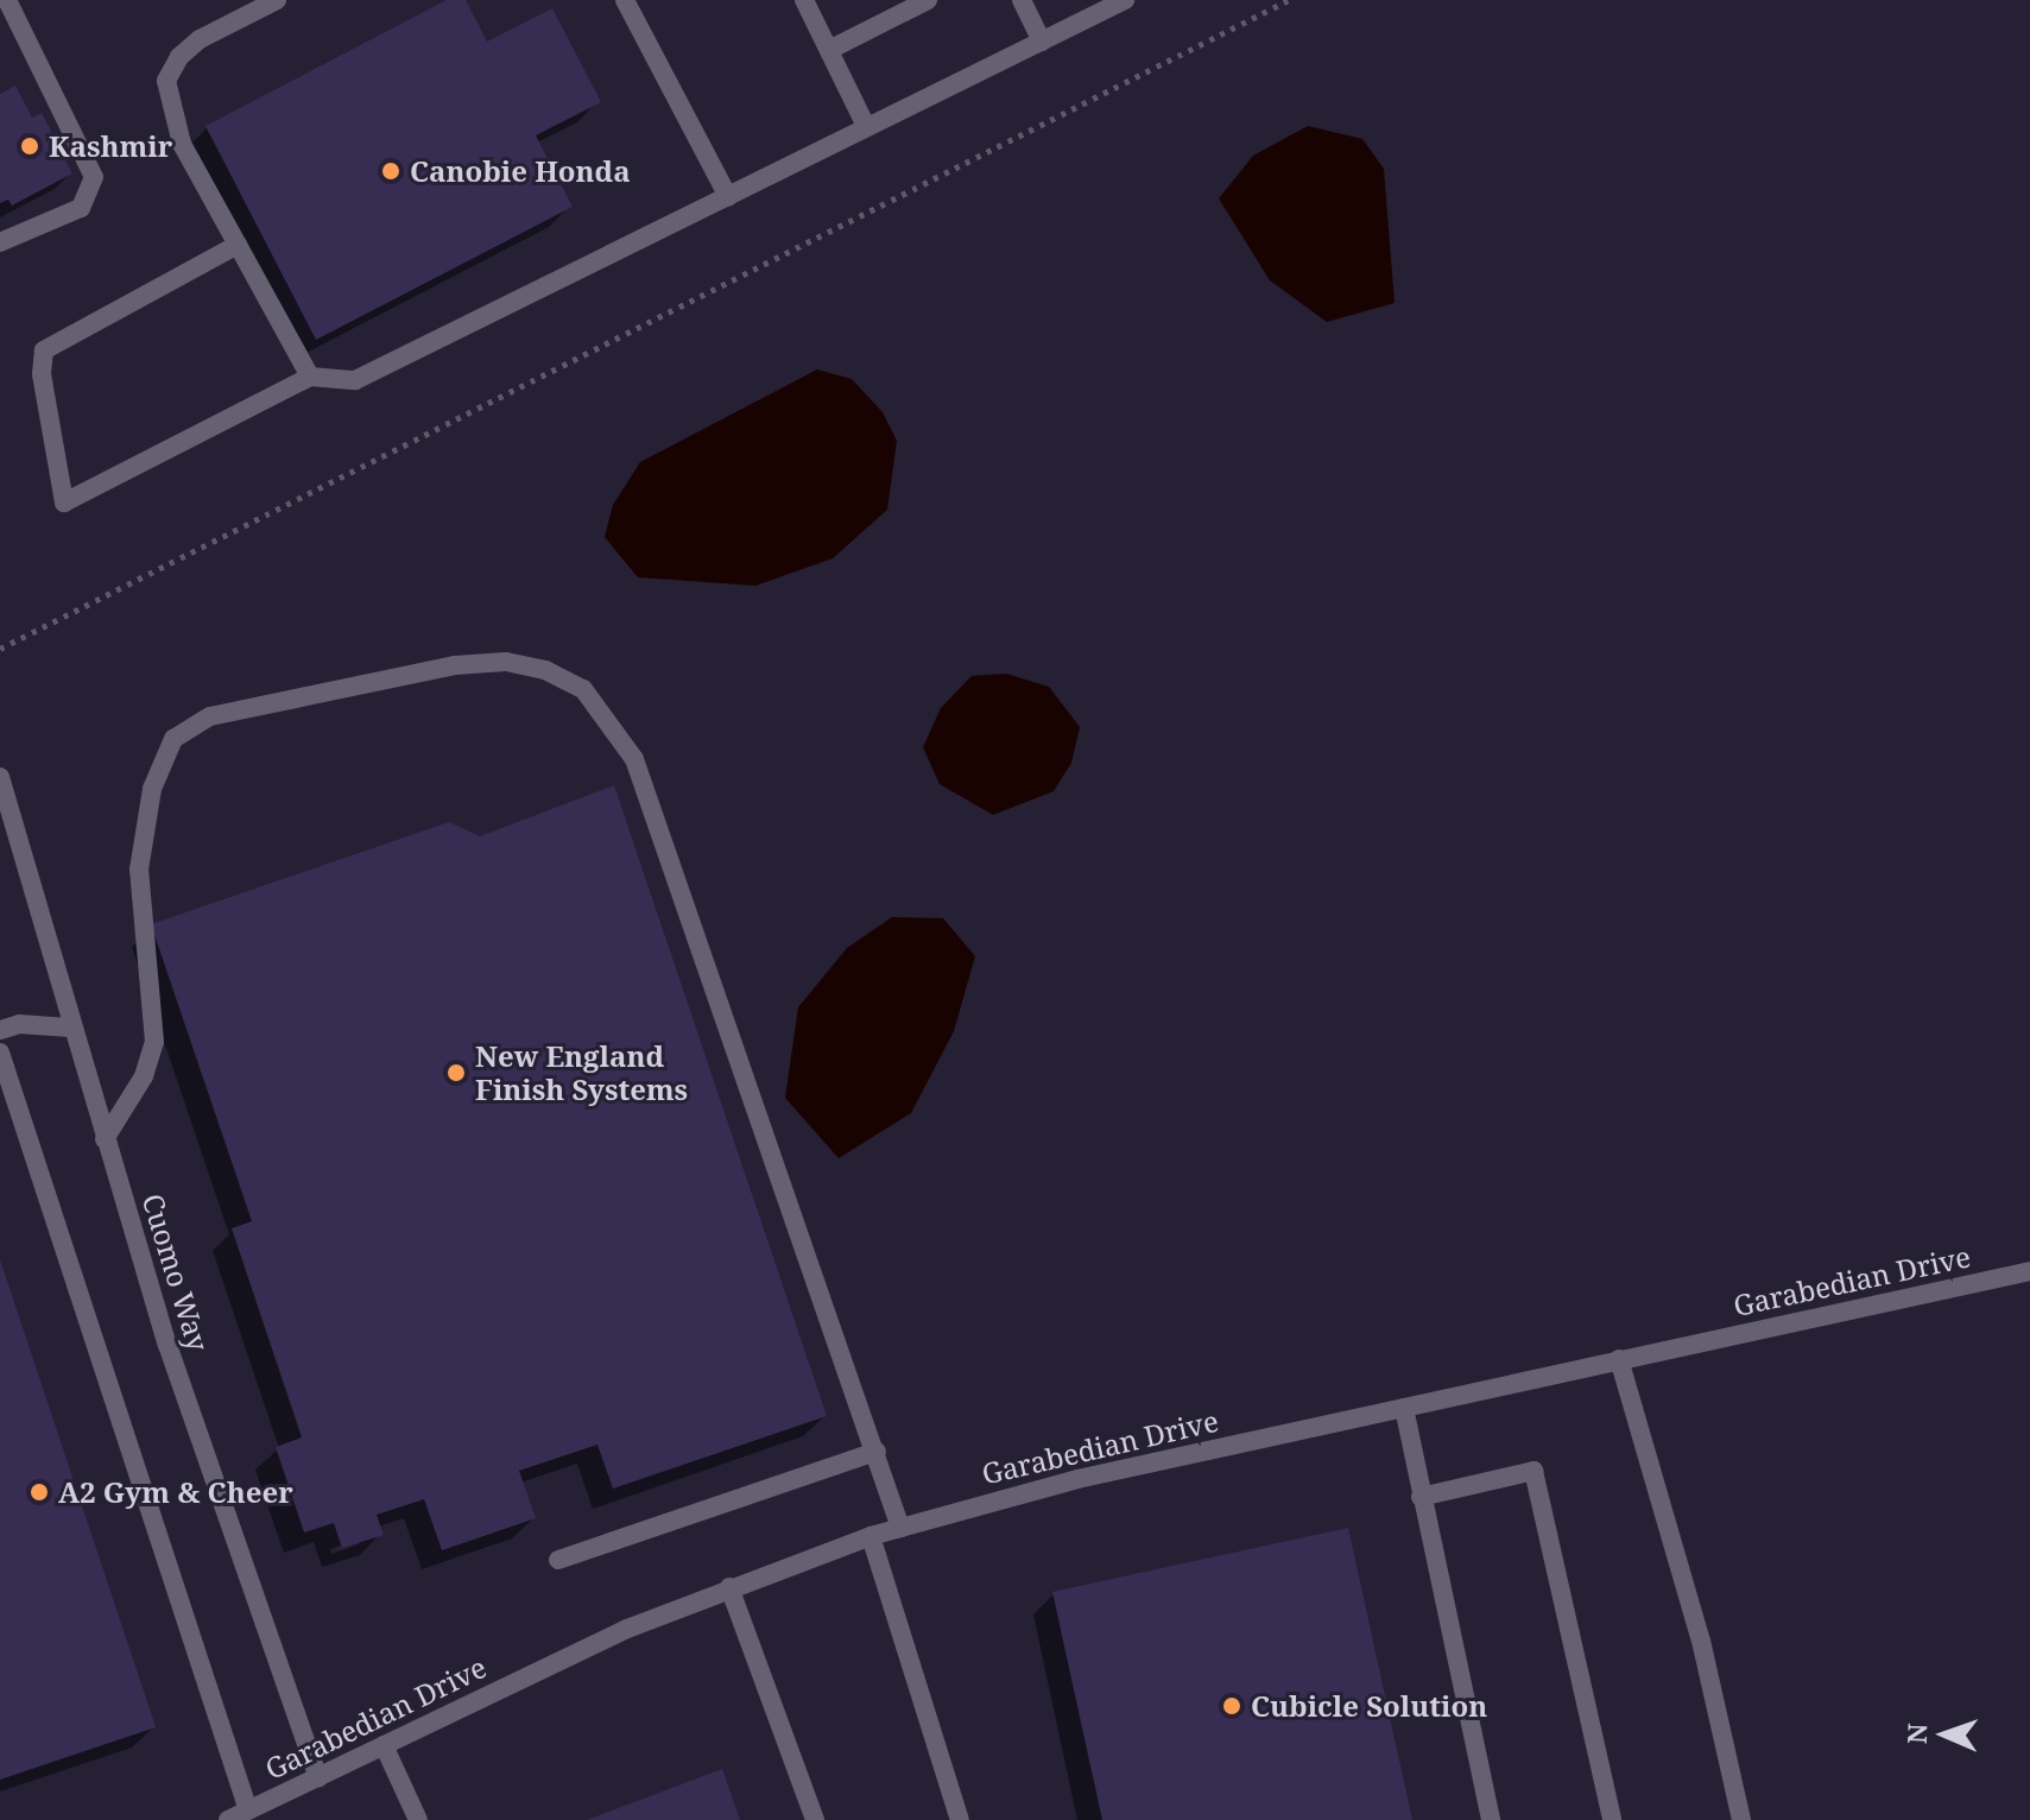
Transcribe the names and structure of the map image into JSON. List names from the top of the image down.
{
  "streets": {
    "lane": ["Cuomo Way", "Garabedian Drive"]
  },
  "crossings": [
    ["Cuomo Way", "Garabedian Drive"]
  ],
  "places": [
    "Kashmir",
    "Canobie Honda",
    "New England Finish Systems",
    "A2 Gym & Cheer",
    "Cubicle Solution"
  ],
  "north": "left"
}
